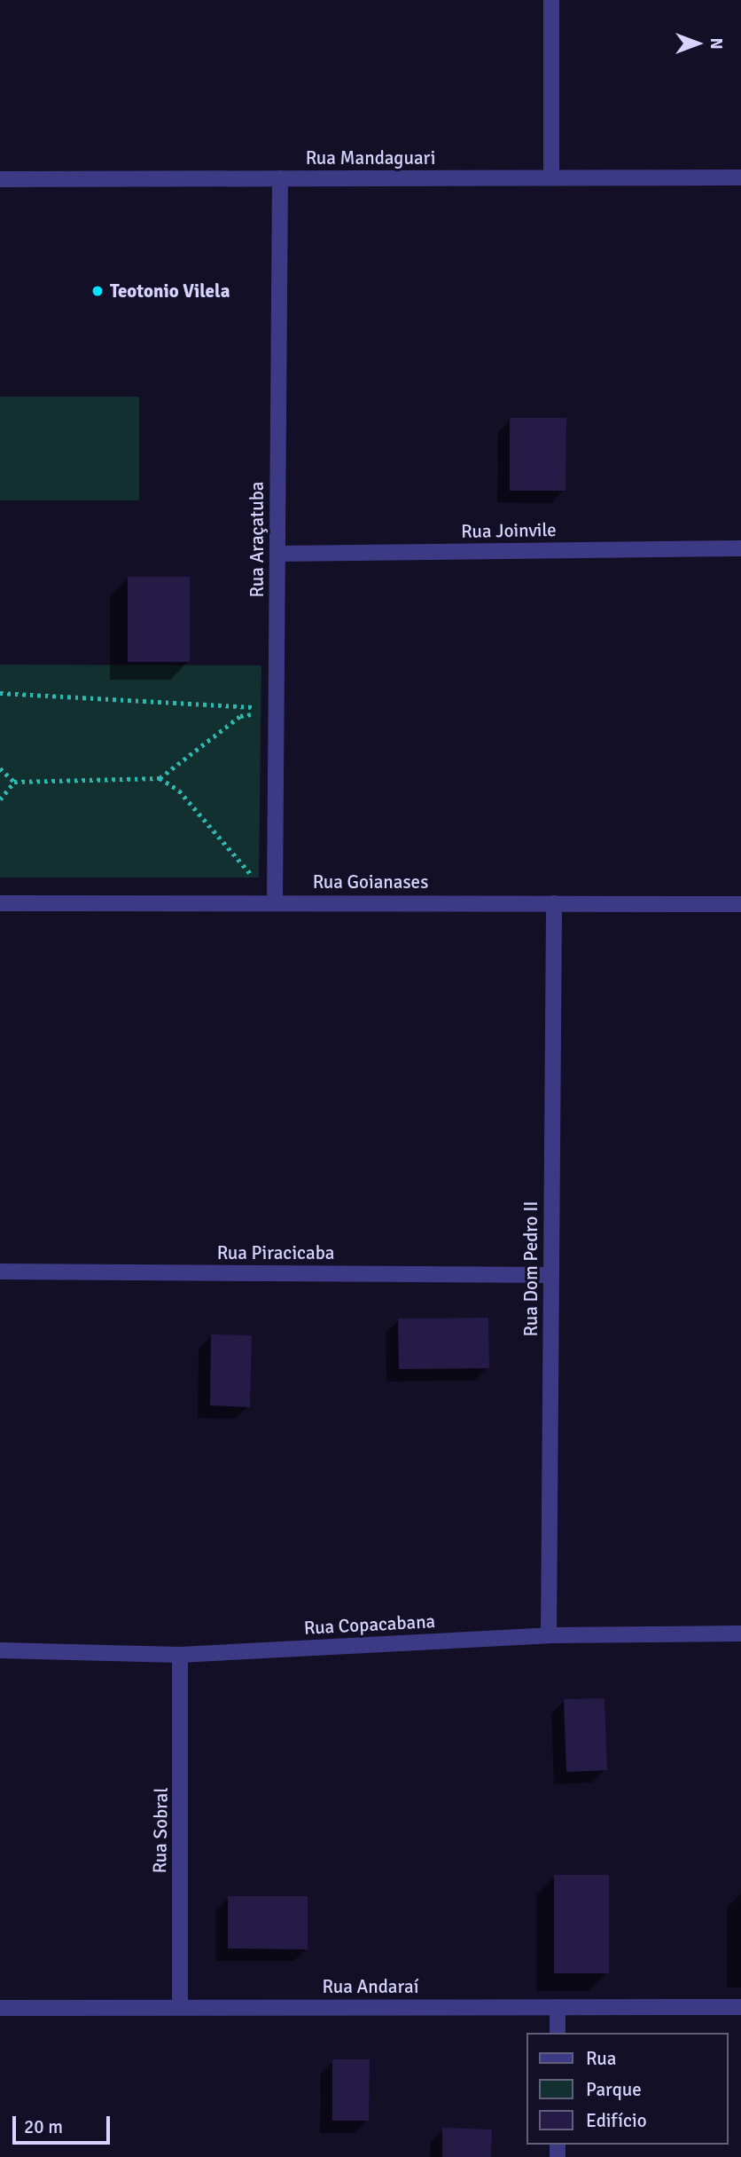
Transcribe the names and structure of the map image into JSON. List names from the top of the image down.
{
  "streets": {
    "street": [
      "Rua Mandaguari",
      "Rua Joinvile",
      "Rua Araçatuba",
      "Rua Goianases",
      "Rua Piracicaba",
      "Rua Dom Pedro II",
      "Rua Copacabana",
      "Rua Sobral",
      "Rua Andaraí"
    ]
  },
  "crossings": [
    ["Rua Mandaguari", "Rua Araçatuba"],
    ["Rua Joinvile", "Rua Araçatuba"],
    ["Rua Araçatuba", "Rua Goianases"],
    ["Rua Goianases", "Rua Dom Pedro II"],
    ["Rua Piracicaba", "Rua Dom Pedro II"],
    ["Rua Dom Pedro II", "Rua Copacabana"],
    ["Rua Copacabana", "Rua Sobral"],
    ["Rua Sobral", "Rua Andaraí"]
  ],
  "places": ["Teotonio Vilela"],
  "legend": ["Rua", "Parque", "Edifício"],
  "scale_bar": "20 m",
  "north": "right"
}
